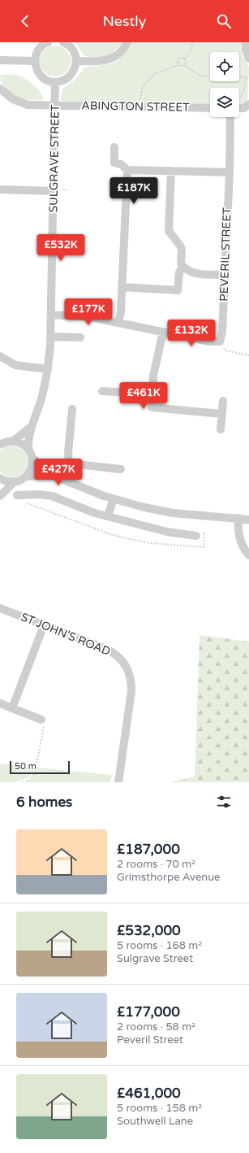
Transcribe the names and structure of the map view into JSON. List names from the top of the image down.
{
  "streets": {
    "street": [
      "ABINGTON STREET",
      "SULGRAVE STREET",
      "PEVERIL STREET",
      "ST JOHN'S ROAD"
    ]
  },
  "crossings": [
    ["ABINGTON STREET", "SULGRAVE STREET"]
  ],
  "scale_bar": "50 m",
  "page": {
    "header": "Nestly",
    "price": [
      "£187K",
      "£532K",
      "£177K",
      "£132K",
      "£461K",
      "£427K"
    ],
    "scale": "50 m",
    "heading": "6 homes",
    "list": [
      {
        "name": "£187,000",
        "note": "2 rooms · 70 m² · Grimsthorpe Avenue"
      },
      {
        "name": "£532,000",
        "note": "5 rooms · 168 m² · Sulgrave Street"
      },
      {
        "name": "£177,000",
        "note": "2 rooms · 58 m² · Peveril Street"
      },
      {
        "name": "£461,000",
        "note": "5 rooms · 158 m² · Southwell Lane"
      }
    ]
  }
}
